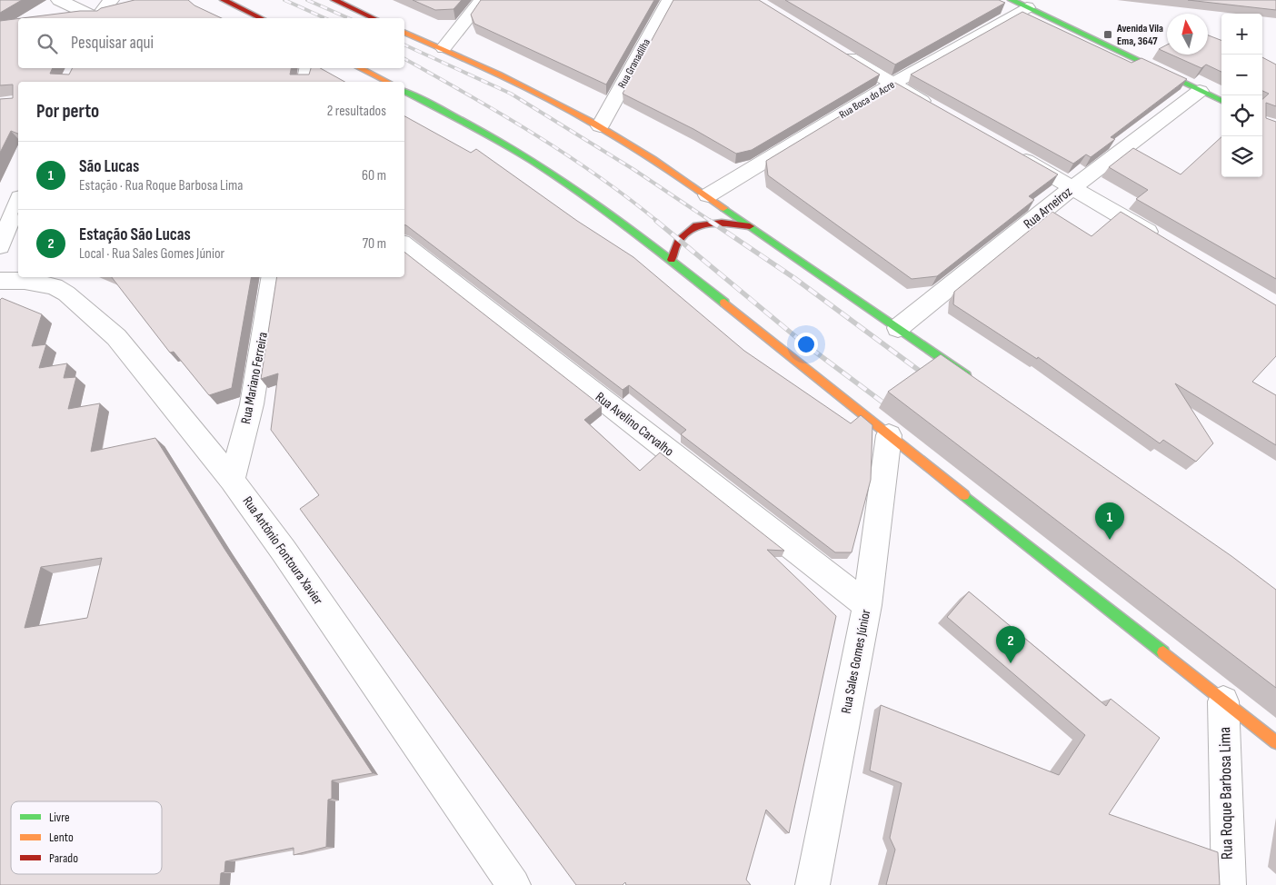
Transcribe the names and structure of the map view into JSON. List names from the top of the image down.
{
  "streets": {
    "street": [
      "Rua Granadilha",
      "Rua Boca do Acre",
      "Rua Arneiroz",
      "Rua Mariano Ferreira",
      "Rua Avelino Carvalho",
      "Rua Antônio Fontoura Xavier",
      "Rua Sales Gomes Júnior",
      "Rua Roque Barbosa Lima"
    ]
  },
  "crossings": [
    ["Rua Mariano Ferreira", "Rua Antônio Fontoura Xavier"],
    ["Rua Avelino Carvalho", "Rua Sales Gomes Júnior"]
  ],
  "places": {
    "transit": ["Avenida Vila Ema, 3647"]
  },
  "legend": ["Livre", "Lento", "Parado"],
  "north": "top",
  "page": {
    "map_buttons": ["+", "−"],
    "search": "Pesquisar aqui",
    "heading": ["Por perto", "2 resultados"],
    "list": [
      {
        "mark": "1",
        "name": "São Lucas",
        "note": "Estação · Rua Roque Barbosa Lima",
        "value": "60 m"
      },
      {
        "mark": "2",
        "name": "Estação São Lucas",
        "note": "Local · Rua Sales Gomes Júnior",
        "value": "70 m"
      }
    ],
    "pins": ["1", "2"]
  }
}
